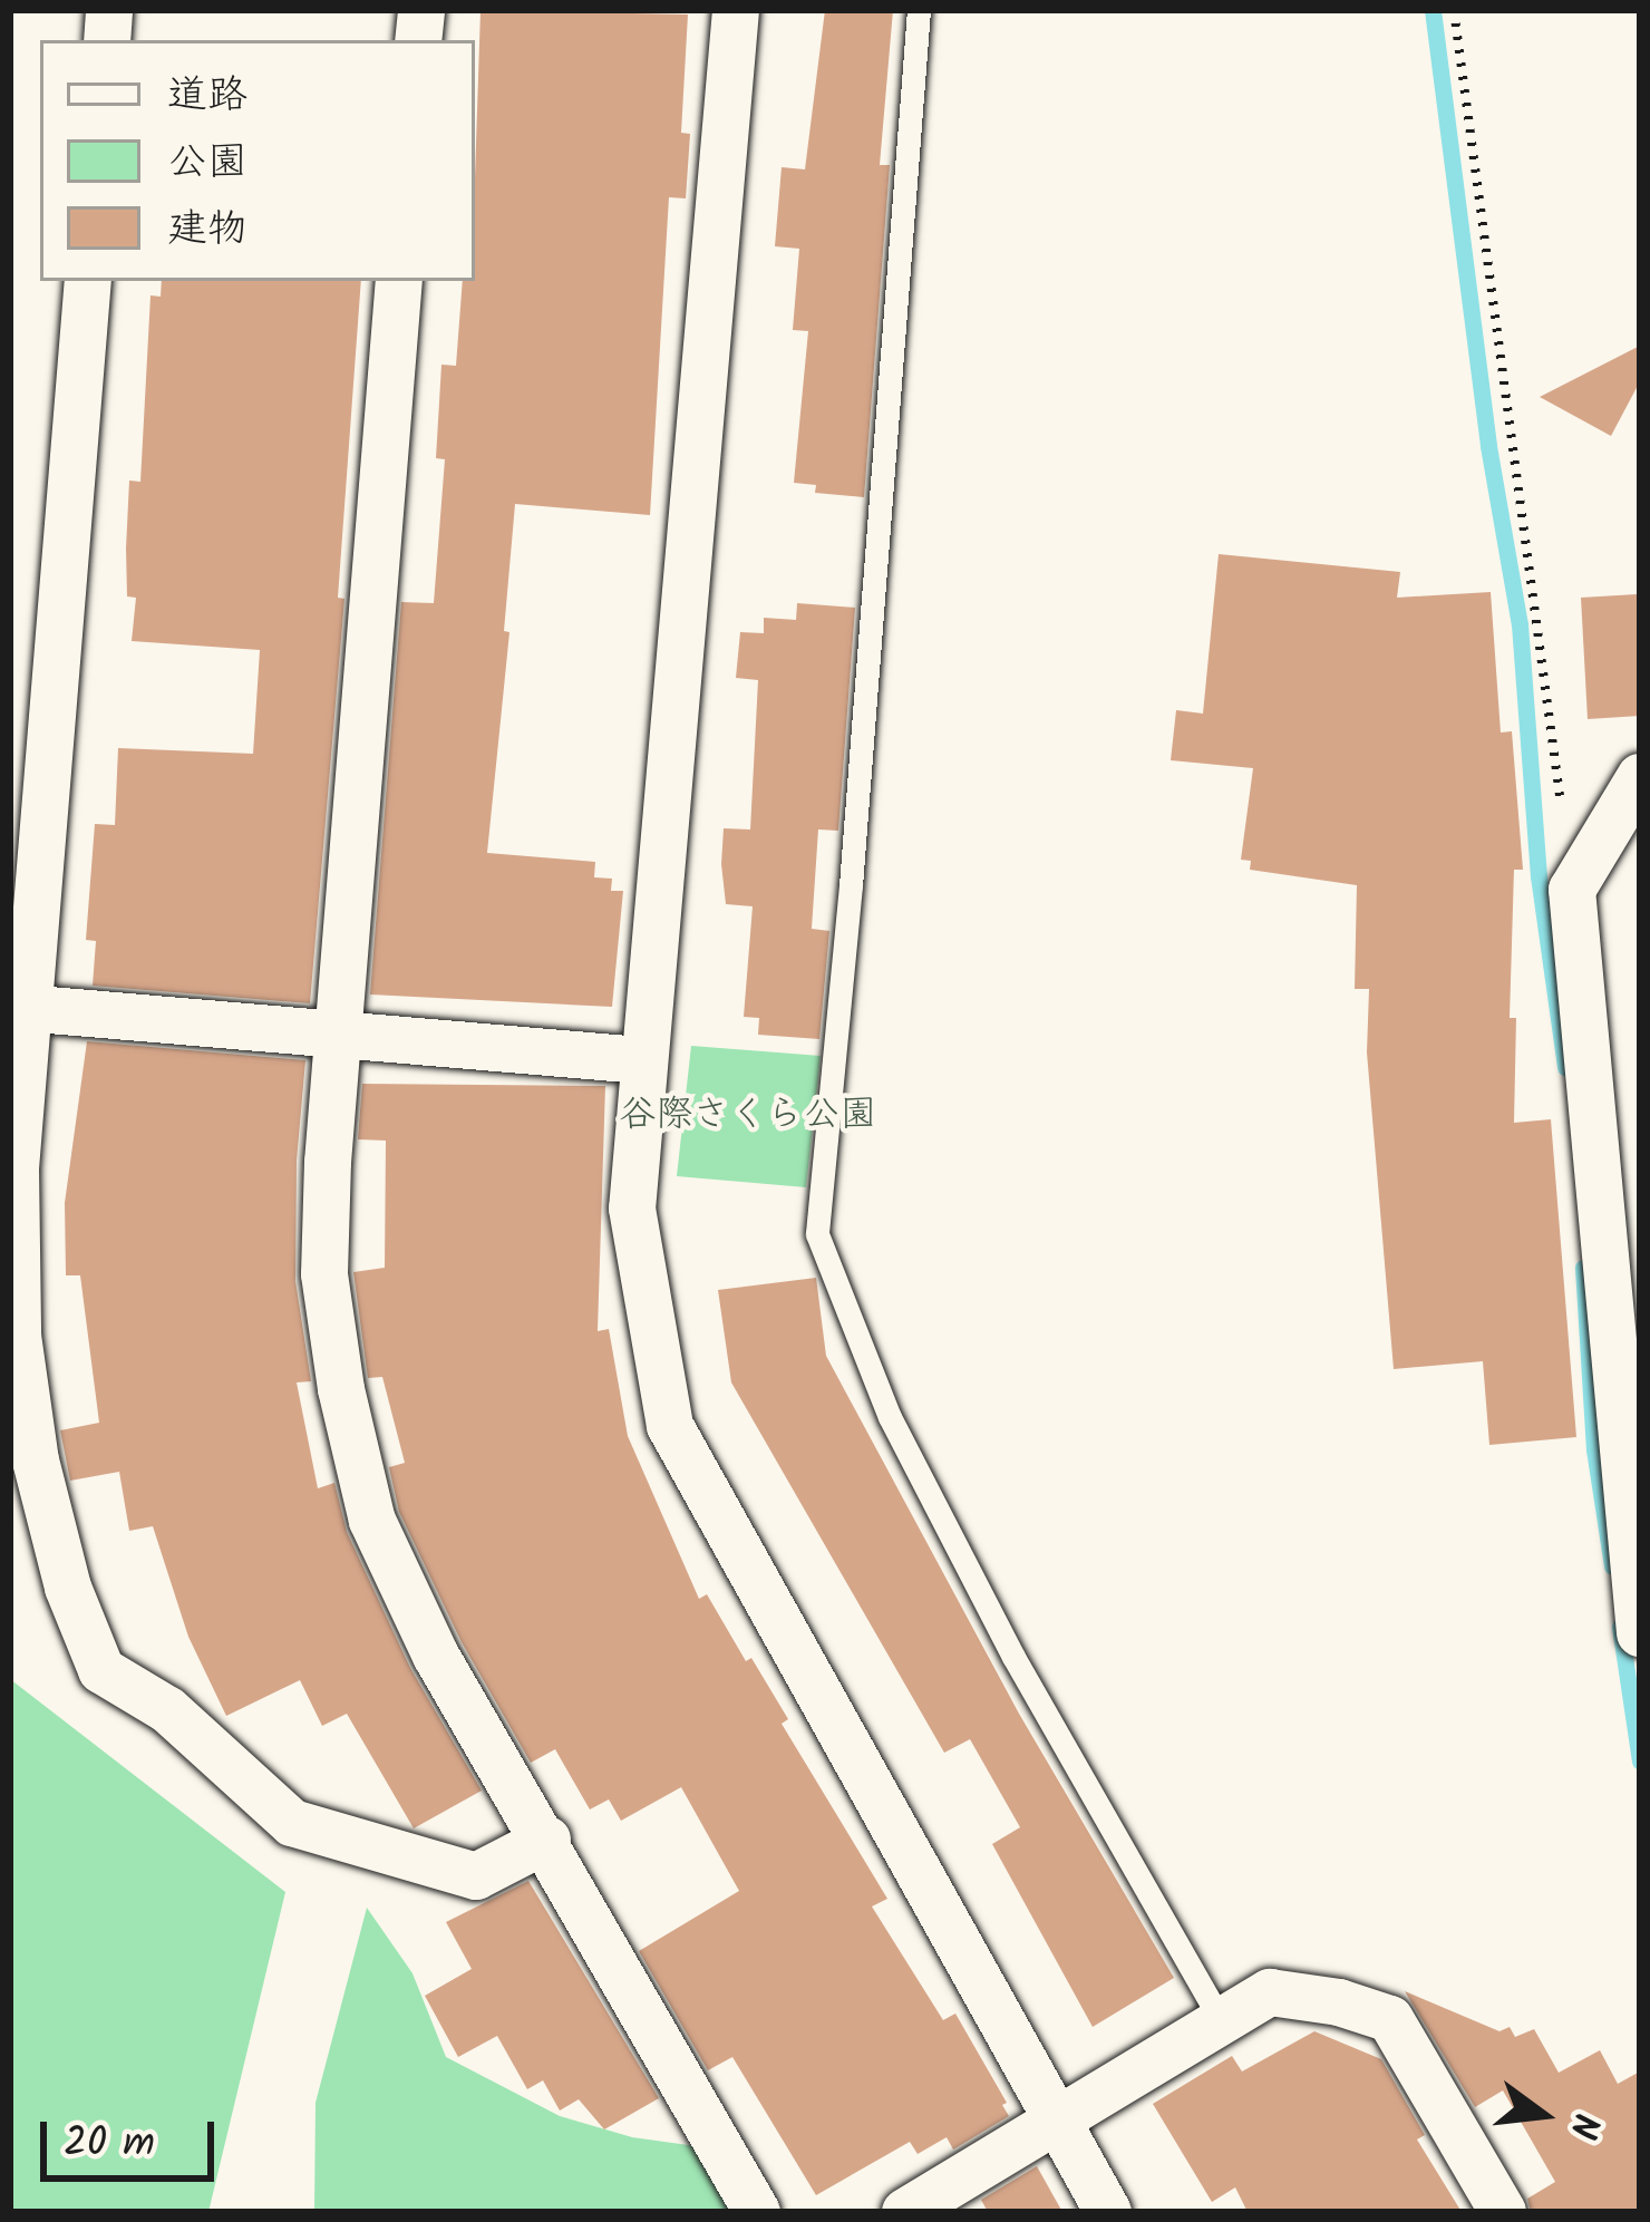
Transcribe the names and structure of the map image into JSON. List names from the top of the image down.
{
  "parks": ["谷際さくら公園"],
  "legend": ["道路", "公園", "建物"],
  "scale_bar": "20 m",
  "north": "right"
}
